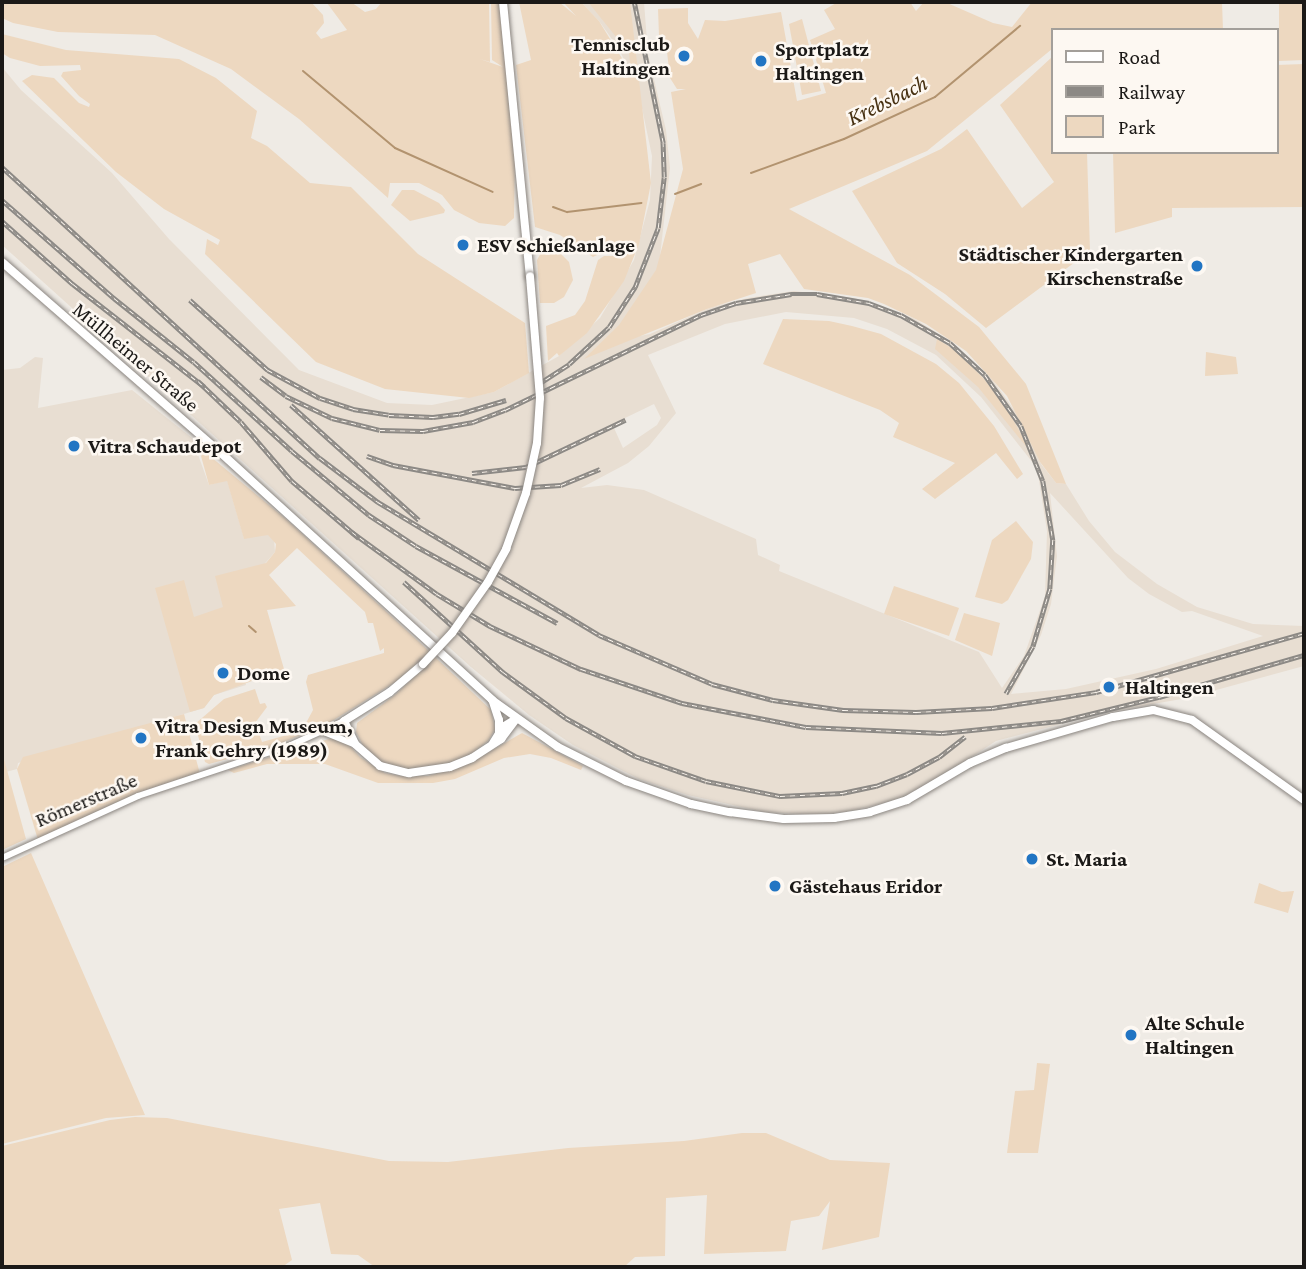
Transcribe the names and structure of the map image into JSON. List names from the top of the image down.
{
  "streets": {
    "main road": ["Müllheimer Straße"],
    "street": ["Römerstraße"]
  },
  "water": ["Krebsbach"],
  "places": [
    "Tennisclub Haltingen",
    "Sportplatz Haltingen",
    "ESV Schießanlage",
    "Städtischer Kindergarten Kirschenstraße",
    "Vitra Schaudepot",
    "Dome",
    "Haltingen",
    "Vitra Design Museum, Frank Gehry (1989)",
    "St. Maria",
    "Gästehaus Eridor",
    "Alte Schule Haltingen"
  ],
  "legend": ["Road", "Railway", "Park"]
}
